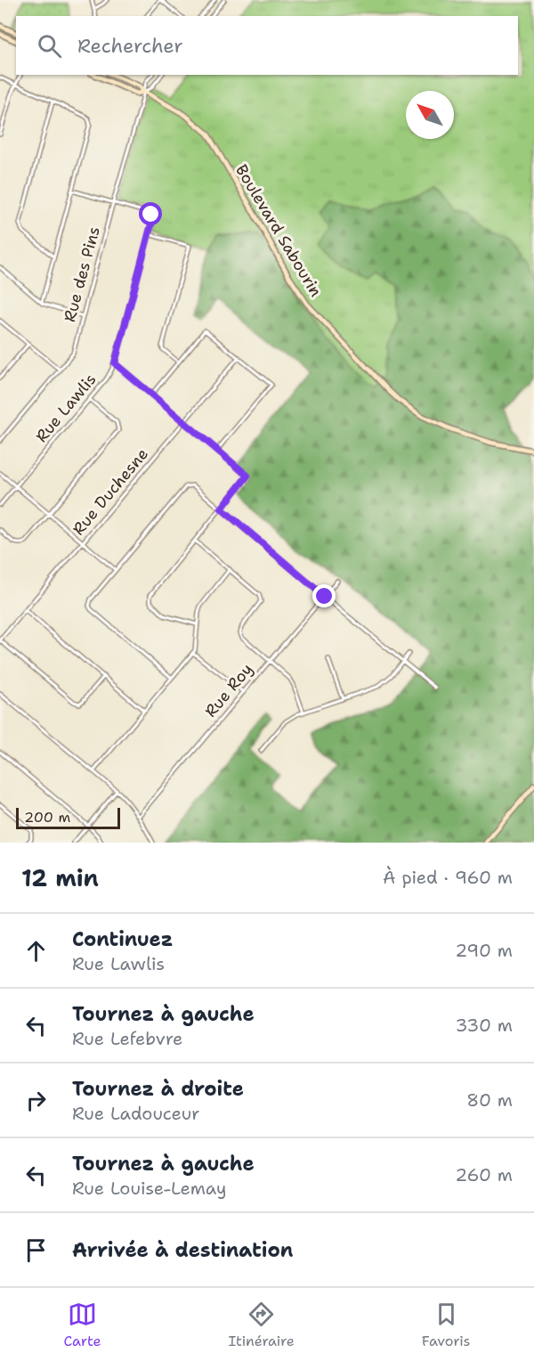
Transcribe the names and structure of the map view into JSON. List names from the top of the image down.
{
  "streets": {
    "street": [
      "Boulevard Sabourin",
      "Rue des Pins",
      "Rue Lawlis",
      "Rue Duchesne",
      "Rue Roy"
    ]
  },
  "crossings": [
    ["Boulevard Sabourin", "Rue des Pins"],
    ["Rue des Pins", "Rue Lawlis"]
  ],
  "scale_bar": "200 m",
  "north": "top left",
  "page": {
    "search": "Rechercher",
    "scale": "200 m",
    "heading": ["12 min", "À pied · 960 m"],
    "list": [
      ["Continuez", "Rue Lawlis", "290 m"],
      ["Tournez à gauche", "Rue Lefebvre", "330 m"],
      ["Tournez à droite", "Rue Ladouceur", "80 m"],
      ["Tournez à gauche", "Rue Louise-Lemay", "260 m"],
      "Arrivée à destination"
    ],
    "nav": ["Carte", "Itinéraire", "Favoris"]
  }
}
